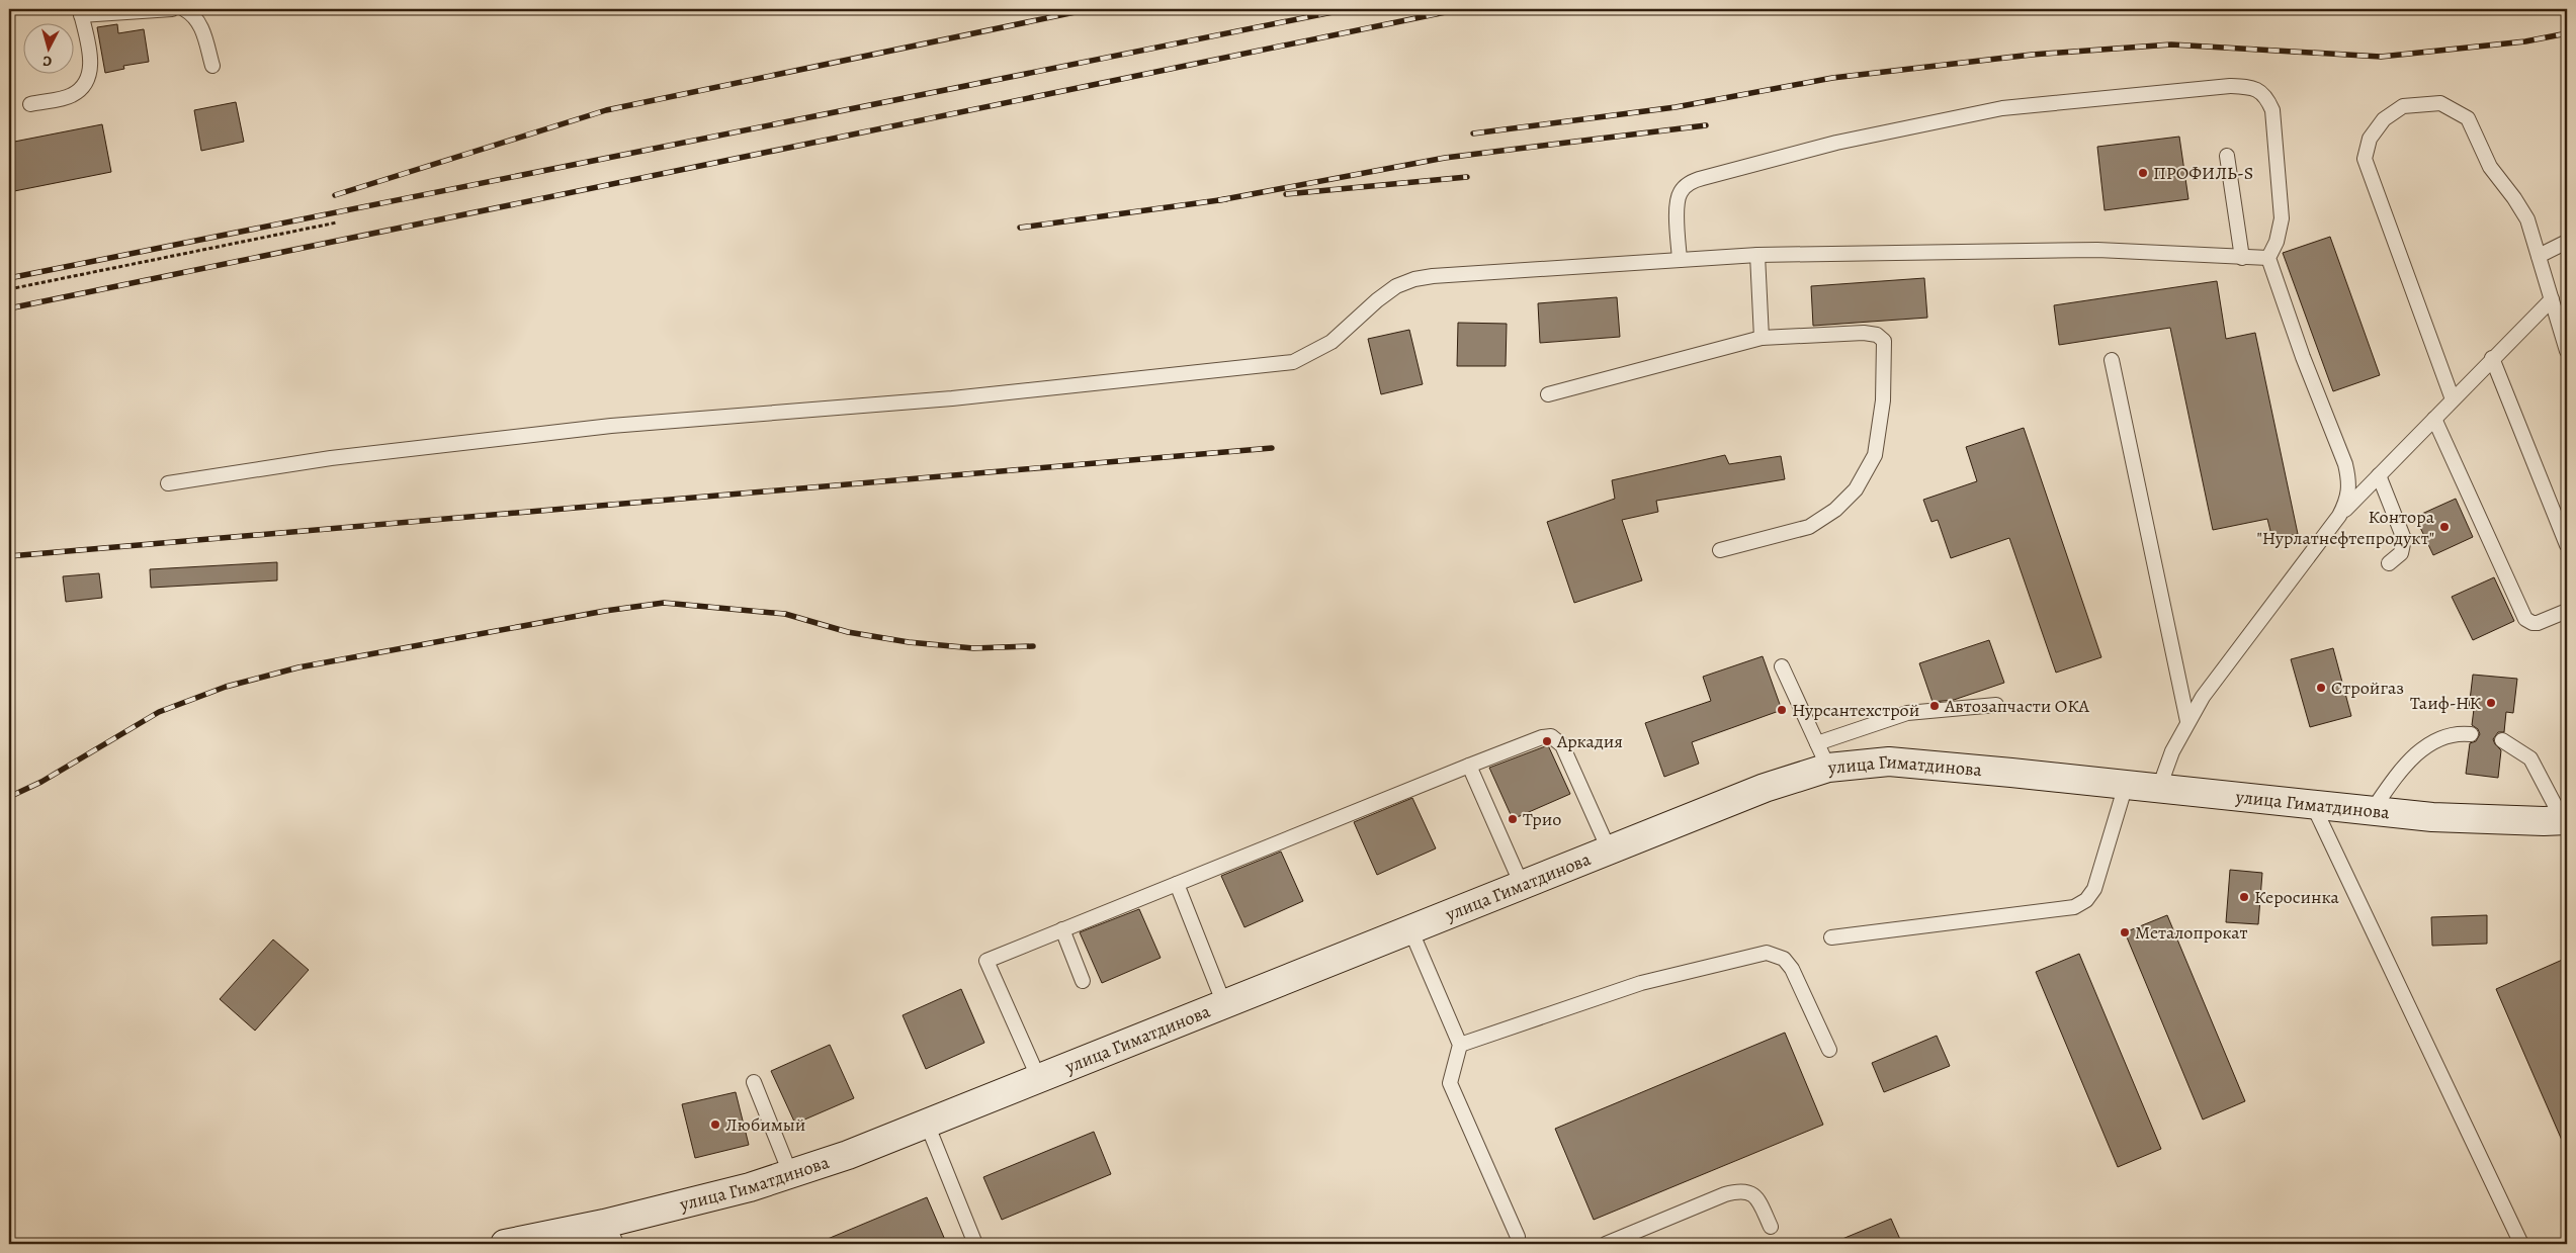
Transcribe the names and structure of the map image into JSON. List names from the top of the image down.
{
  "streets": {
    "main road": ["улица Гиматдинова"]
  },
  "places": [
    "ПРОФИЛЬ-S",
    "Контора \"Нурлатнефтепродукт\"",
    "Стройгаз",
    "Таиф-НК",
    "Автозапчасти ОКА",
    "Нурсантехстрой",
    "Аркадия",
    "Трио",
    "Керосинка",
    "Металопрокат",
    "Любимый"
  ],
  "north": "bottom"
}
